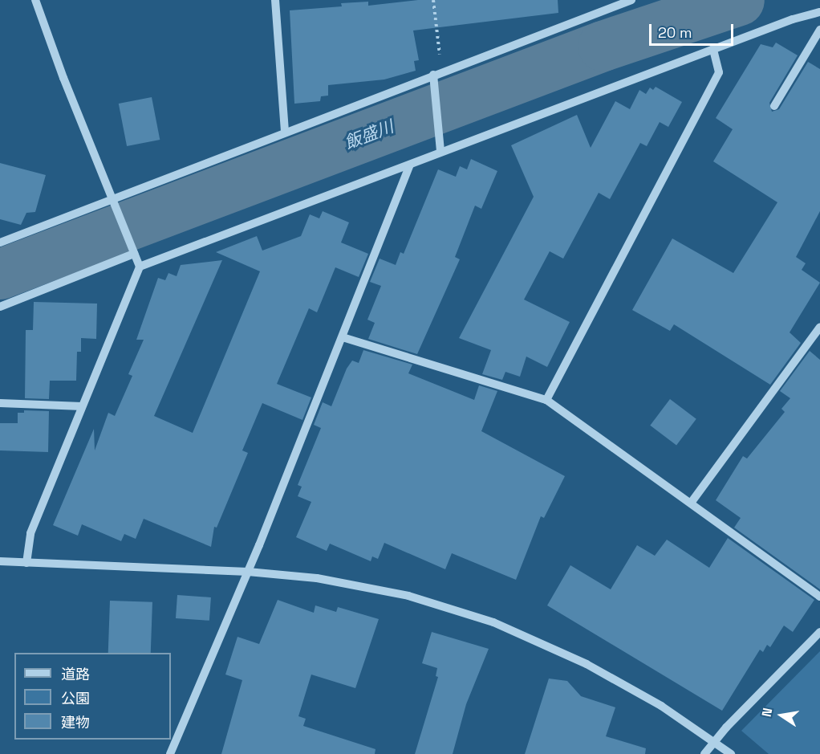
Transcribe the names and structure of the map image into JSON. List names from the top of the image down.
{
  "water": ["飯盛川"],
  "legend": ["道路", "公園", "建物"],
  "scale_bar": "20 m",
  "north": "left"
}
